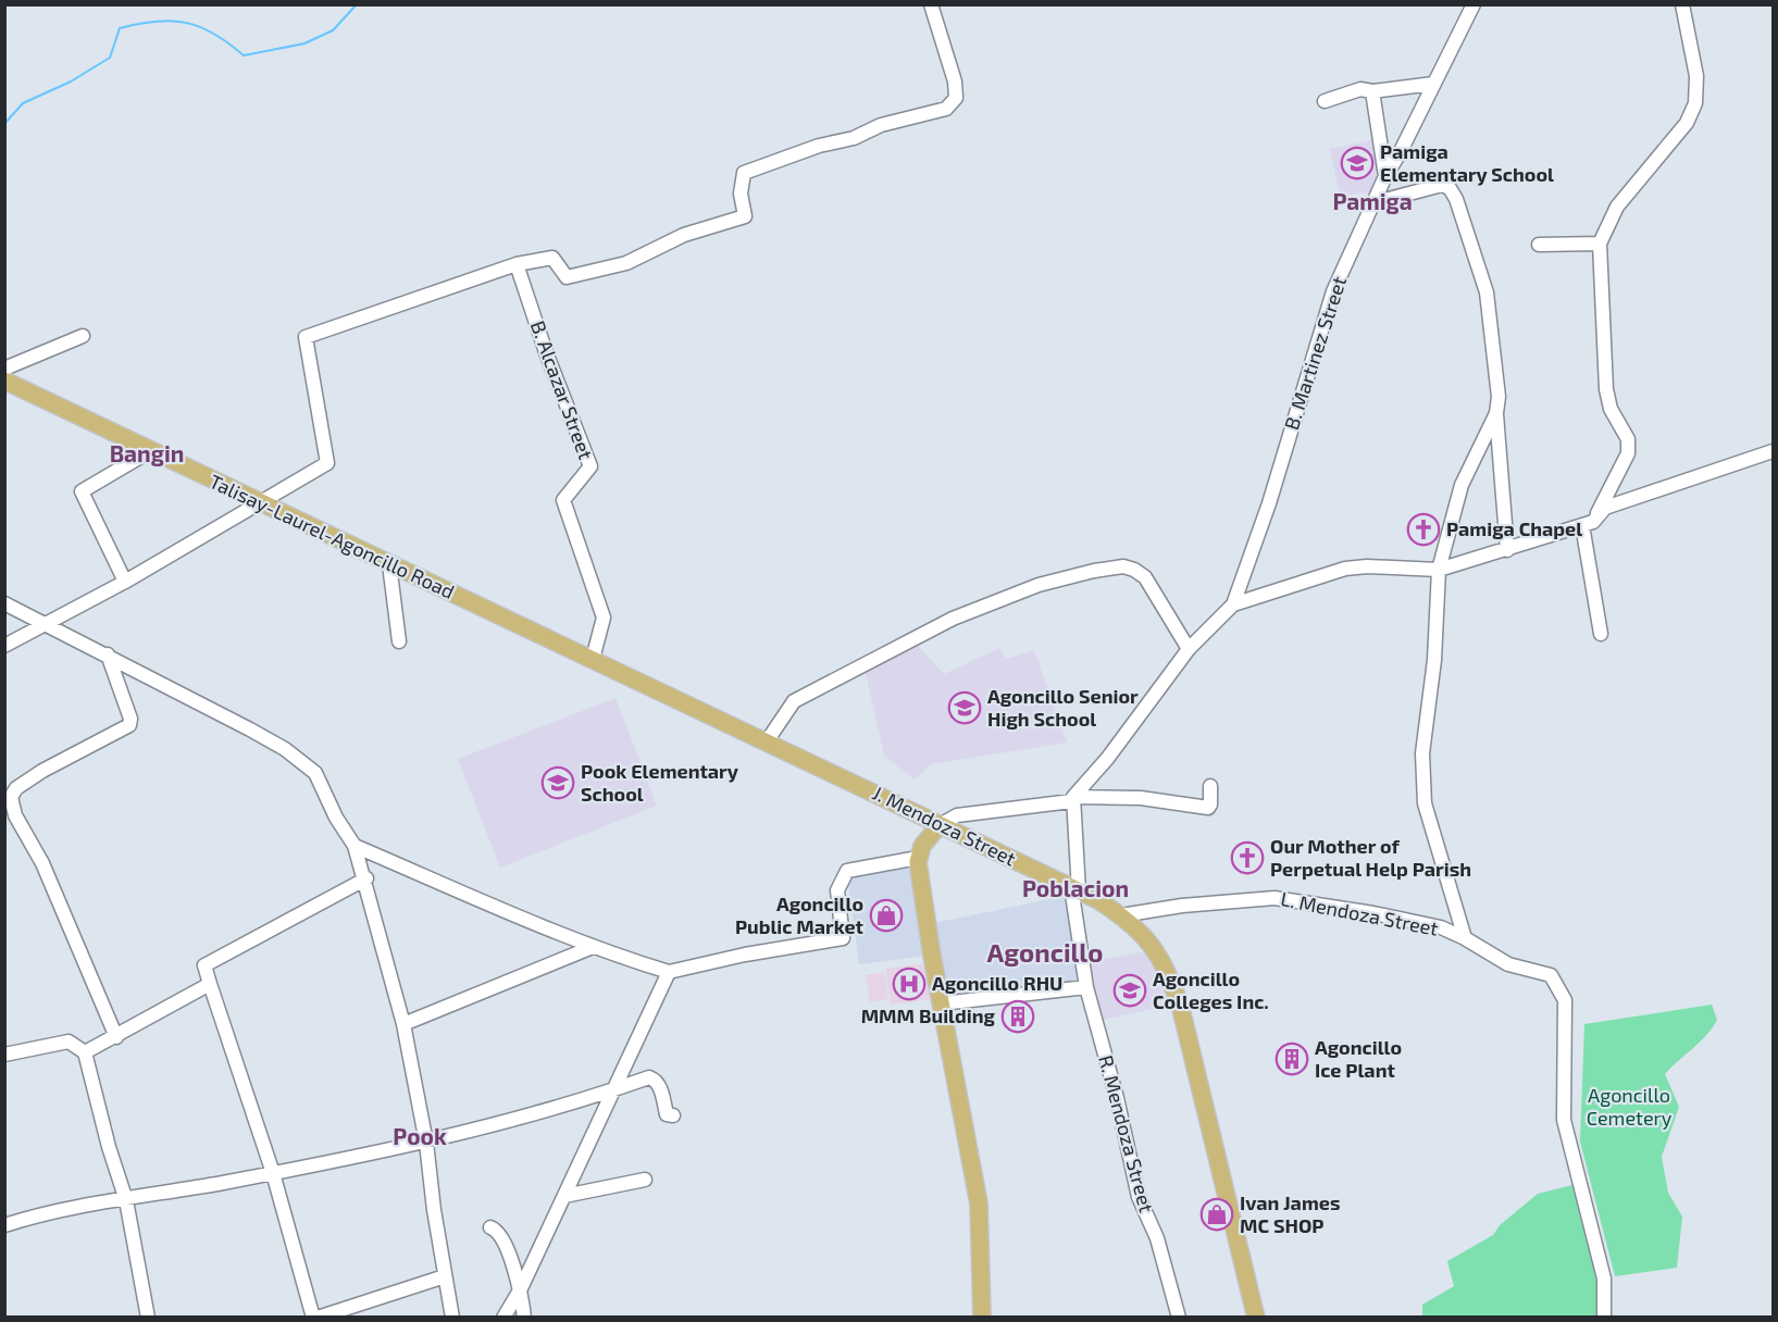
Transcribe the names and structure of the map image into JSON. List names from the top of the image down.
{
  "streets": {
    "main road": ["Talisay-Laurel-Agoncillo Road", "J. Mendoza Street"],
    "street": [
      "B. Martinez Street",
      "B. Alcazar Street",
      "L. Mendoza Street",
      "R. Mendoza Street"
    ]
  },
  "crossings": [
    ["B. Alcazar Street", "Talisay-Laurel-Agoncillo Road"],
    ["Talisay-Laurel-Agoncillo Road", "J. Mendoza Street"],
    ["J. Mendoza Street", "L. Mendoza Street"],
    ["J. Mendoza Street", "R. Mendoza Street"]
  ],
  "districts": [
    "Pamiga",
    "Bangin",
    "Poblacion",
    "Agoncillo",
    "Pook"
  ],
  "parks": ["Agoncillo Cemetery"],
  "places": {
    "school or university": [
      "Pamiga Elementary School",
      "Agoncillo Senior High School",
      "Pook Elementary School",
      "Agoncillo Colleges Inc."
    ],
    "church": ["Pamiga Chapel", "Our Mother of Perpetual Help Parish"],
    "shop": ["Agoncillo Public Market", "Ivan James MC SHOP"],
    "hospital": ["Agoncillo RHU"],
    "building": ["MMM Building", "Agoncillo Ice Plant"]
  }
}
